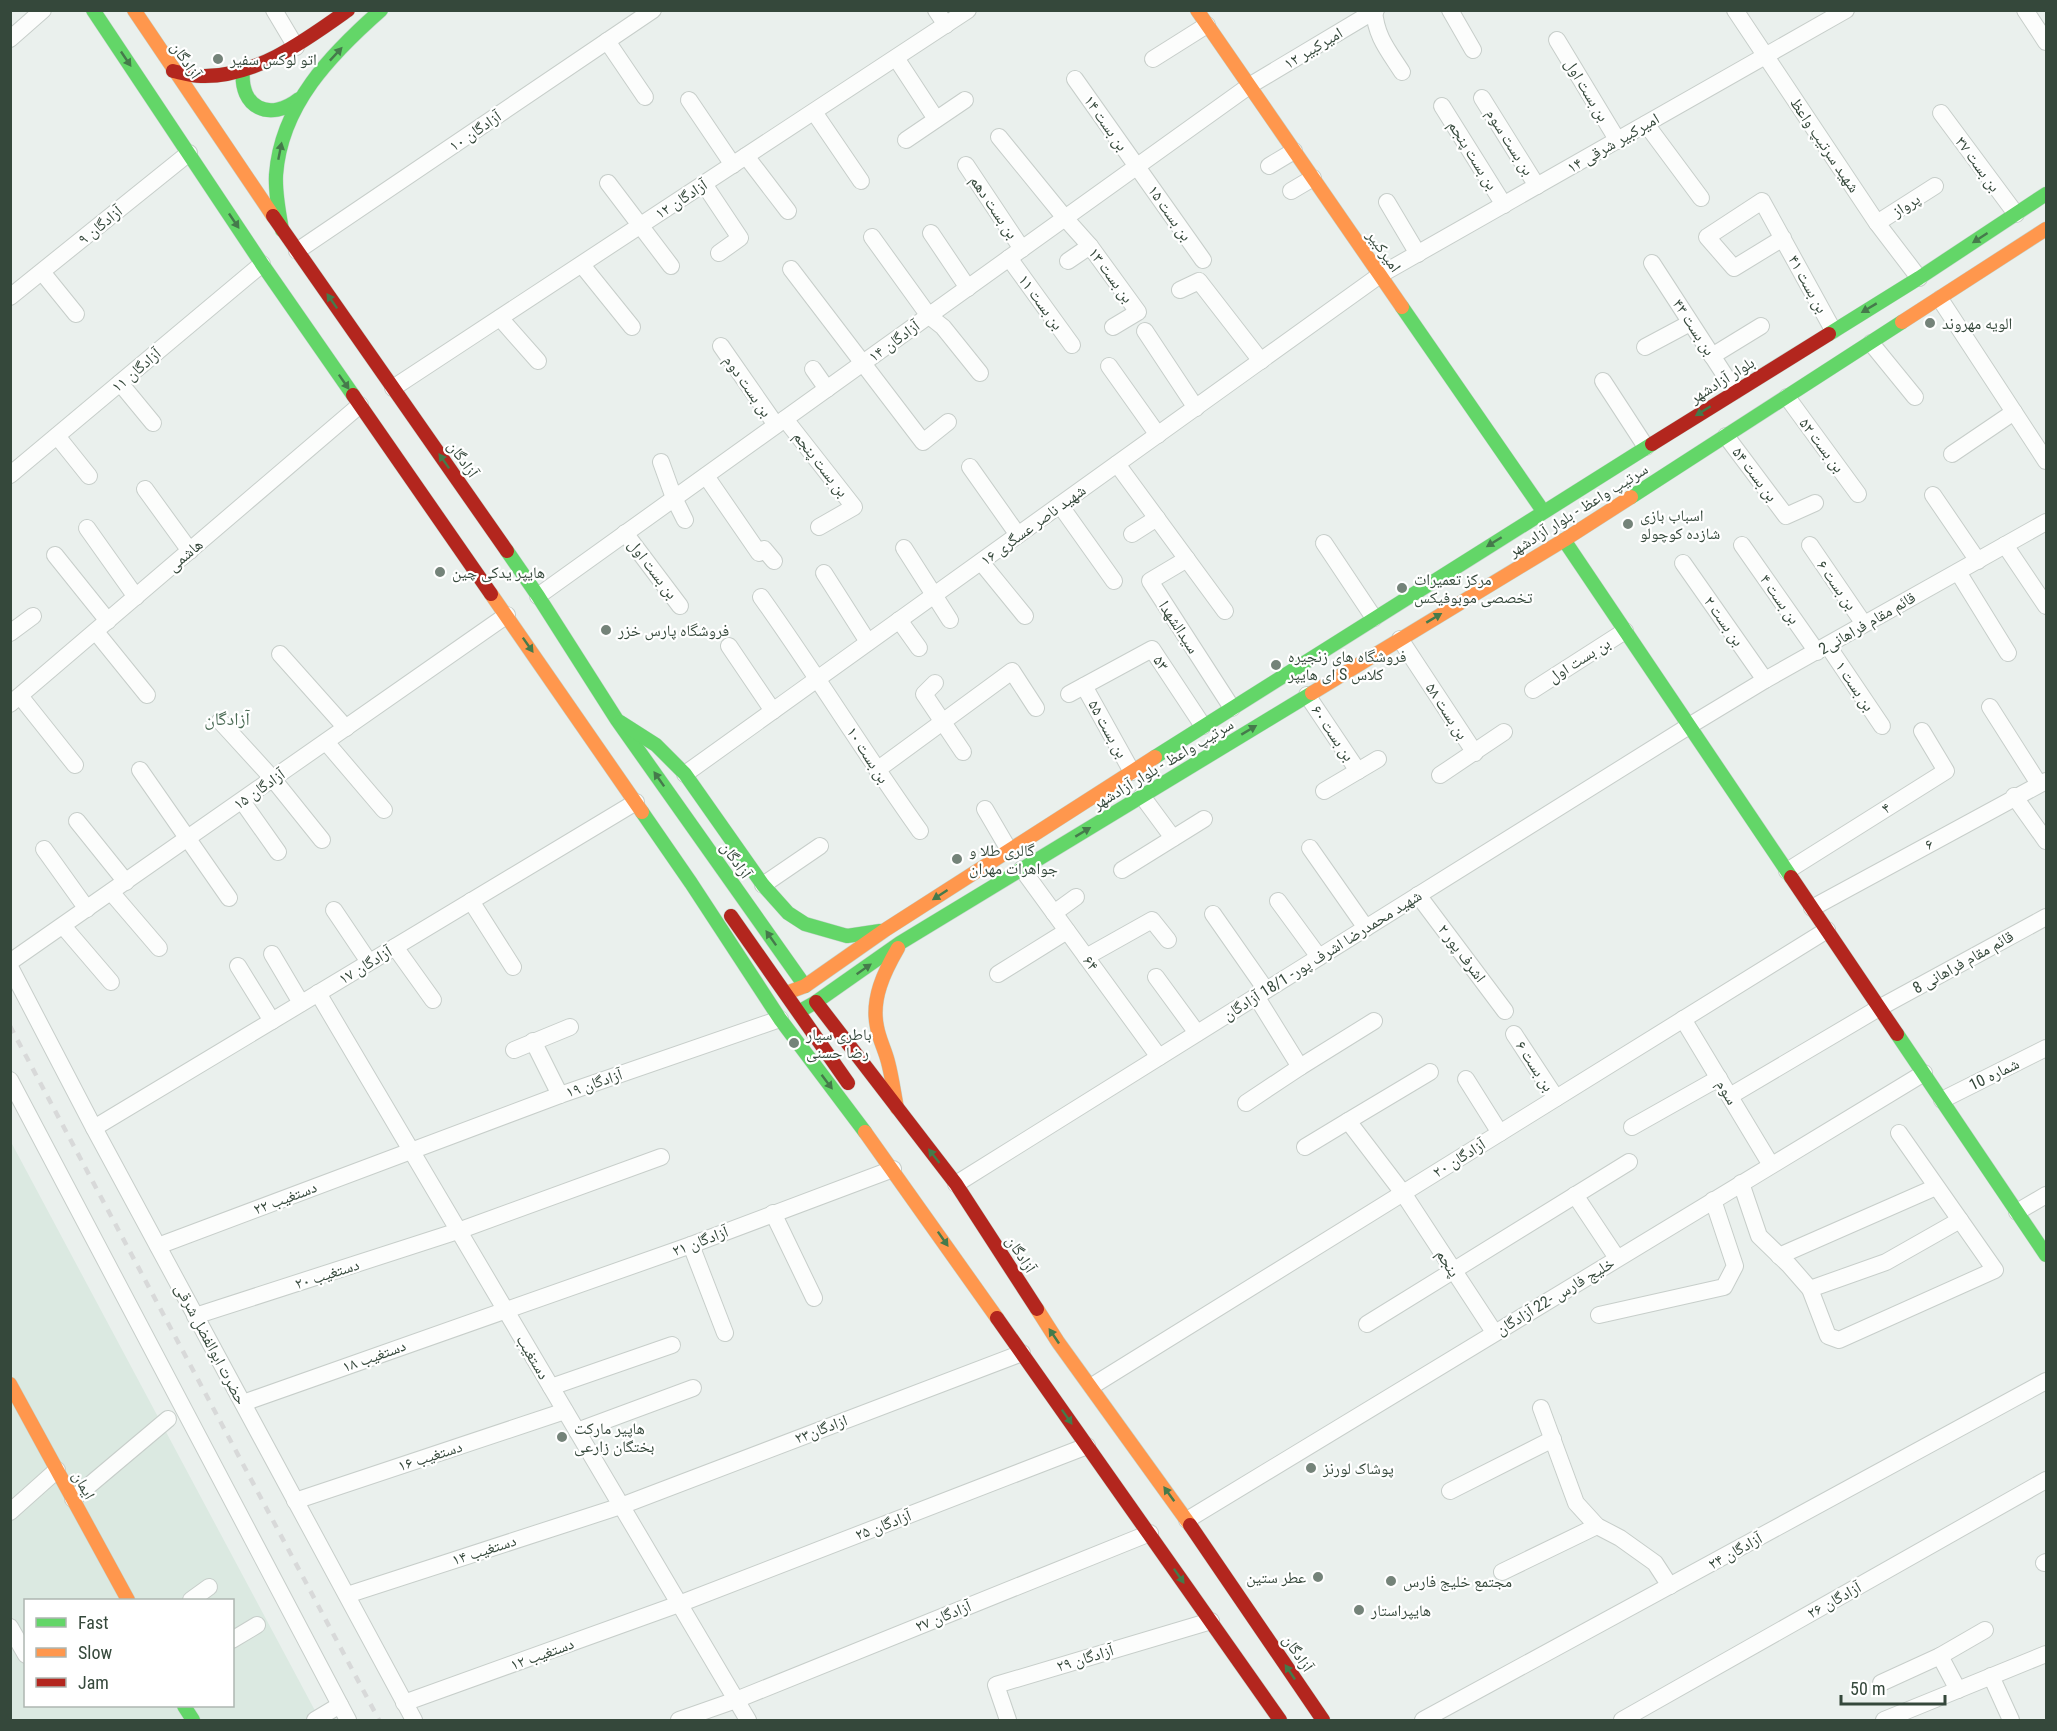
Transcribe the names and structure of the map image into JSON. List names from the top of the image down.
{
  "streets": {
    "main road": [
      "آزادگان",
      "امیرکبیر",
      "بلوار آزادشهر",
      "سرتیپ واعظ - بلوار آزادشهر",
      "ایمان"
    ],
    "street": [
      "امیرکبیر ۱۲",
      "بن بست اول",
      "بن بست ۱۴",
      "۱۰ آزادگان",
      "بن بست سوم",
      "۱۴ امیرکبیر شرقی",
      "شهید سرتیپ واعظ",
      "بن بست پنجم",
      "بن بست ۳۷",
      "۱۲ آزادگان",
      "پرواز",
      "بن بست دهم",
      "بن بست ۱۵",
      "۹ آزادگان",
      "بن بست ۱۳",
      "بن بست ۴۱",
      "بن بست ۱۱",
      "بن بست ۴۳",
      "۱۴ آزادگان",
      "۱۱ آزادگان",
      "بن بست دوم",
      "بن بست ۵۲",
      "بن بست ۵۴",
      "۱۶ شهید ناصر عسگری",
      "هاشمی",
      "بن بست ۶",
      "بن بست ۴",
      "بن بست ۲",
      "2قائم مقام فراهانی",
      "سیدالشهدا",
      "۵۳",
      "بن بست ۱",
      "بن بست ۵۸",
      "بن بست ۵۵",
      "بن بست ۶۰",
      "بن بست ۱۰",
      "۱۵ آزادگان",
      "۴",
      "۶",
      "۲ اشرف پور",
      "شهید محمدرضا اشرف پور- 18/1 آزادگان",
      "8 قائم مقام فراهانی",
      "۶۴",
      "۱۷ آزادگان",
      "شماره 10",
      "۱۹ آزادگان",
      "سوم",
      "۲۰ آزادگان",
      "دستغیب ۲۲",
      "۲۱ آزادگان",
      "پنجم",
      "دستغیب ۲۰",
      "خلیج فارس -22 آزادگان",
      "حضرت ابوالفضل شرقی",
      "دستغیب ۱۸",
      "دستغیب",
      "۲۳ازادگان",
      "دستغیب ۱۶",
      "۲۵ آزادگان",
      "دستغیب ۱۴",
      "۲۴ آزادگان",
      "۲۶ آزادگان",
      "۲۷ آزادگان",
      "دستغیب ۱۲",
      "۲۹ آزادگان"
    ]
  },
  "crossings": [
    ["امیرکبیر ۱۲", "امیرکبیر"],
    ["امیرکبیر ۱۲", "۱۴ آزادگان"],
    ["آزادگان", "۱۰ آزادگان"],
    ["آزادگان", "۱۲ آزادگان"],
    ["آزادگان", "۱۴ آزادگان"],
    ["آزادگان", "سرتیپ واعظ - بلوار آزادشهر"],
    ["آزادگان", "شهید محمدرضا اشرف پور- 18/1 آزادگان"],
    ["آزادگان", "۲۰ آزادگان"],
    ["آزادگان", "خلیج فارس -22 آزادگان"],
    ["بن بست اول", "۱۴ امیرکبیر شرقی"],
    ["بن بست اول", "۱۴ آزادگان"],
    ["بن بست ۱۴", "بن بست ۱۵"],
    ["بن بست ۱۴", "۱۴ آزادگان"],
    ["بن بست سوم", "۱۴ امیرکبیر شرقی"],
    ["۱۴ امیرکبیر شرقی", "شهید سرتیپ واعظ"],
    ["۱۴ امیرکبیر شرقی", "بن بست پنجم"],
    ["۱۴ امیرکبیر شرقی", "امیرکبیر"],
    ["۱۴ امیرکبیر شرقی", "۱۶ شهید ناصر عسگری"],
    ["شهید سرتیپ واعظ", "پرواز"],
    ["شهید سرتیپ واعظ", "بلوار آزادشهر"],
    ["بن بست پنجم", "۱۴ آزادگان"],
    ["بن بست پنجم", "بن بست دوم"],
    ["بن بست دهم", "بن بست ۱۱"],
    ["بن بست دهم", "۱۴ آزادگان"],
    ["بن بست ۱۵", "۱۴ آزادگان"],
    ["امیرکبیر", "۱۴ آزادگان"],
    ["امیرکبیر", "بلوار آزادشهر"],
    ["امیرکبیر", "سرتیپ واعظ - بلوار آزادشهر"],
    ["امیرکبیر", "۱۶ شهید ناصر عسگری"],
    ["بن بست ۱۳", "۱۴ آزادگان"],
    ["بن بست ۴۱", "بلوار آزادشهر"],
    ["بن بست ۱۱", "۱۴ آزادگان"],
    ["بن بست ۴۳", "بلوار آزادشهر"],
    ["۱۴ آزادگان", "بن بست دوم"],
    ["بلوار آزادشهر", "سرتیپ واعظ - بلوار آزادشهر"],
    ["بن بست ۵۲", "سرتیپ واعظ - بلوار آزادشهر"],
    ["بن بست ۵۴", "سرتیپ واعظ - بلوار آزادشهر"],
    ["سرتیپ واعظ - بلوار آزادشهر", "سیدالشهدا"],
    ["سرتیپ واعظ - بلوار آزادشهر", "۵۳"],
    ["سرتیپ واعظ - بلوار آزادشهر", "بن بست ۵۸"],
    ["سرتیپ واعظ - بلوار آزادشهر", "بن بست ۵۵"],
    ["سرتیپ واعظ - بلوار آزادشهر", "بن بست ۶۰"],
    ["سرتیپ واعظ - بلوار آزادشهر", "۶۴"],
    ["۱۶ شهید ناصر عسگری", "بن بست ۱۰"],
    ["بن بست ۶", "2قائم مقام فراهانی"],
    ["بن بست ۶", "۲۰ آزادگان"],
    ["بن بست ۴", "2قائم مقام فراهانی"],
    ["بن بست ۴", "بن بست ۱"],
    ["بن بست ۲", "2قائم مقام فراهانی"],
    ["2قائم مقام فراهانی", "بن بست ۱"],
    ["2قائم مقام فراهانی", "شهید محمدرضا اشرف پور- 18/1 آزادگان"],
    ["۵۳", "بن بست ۵۵"],
    ["۱۵ آزادگان", "حضرت ابوالفضل شرقی"],
    ["۲ اشرف پور", "شهید محمدرضا اشرف پور- 18/1 آزادگان"],
    ["شهید محمدرضا اشرف پور- 18/1 آزادگان", "۶۴"],
    ["8 قائم مقام فراهانی", "سوم"],
    ["۱۷ آزادگان", "حضرت ابوالفضل شرقی"],
    ["۱۷ آزادگان", "دستغیب"],
    ["۱۹ آزادگان", "دستغیب ۲۲"],
    ["۱۹ آزادگان", "دستغیب"],
    ["سوم", "۲۰ آزادگان"],
    ["سوم", "خلیج فارس -22 آزادگان"],
    ["۲۰ آزادگان", "پنجم"],
    ["دستغیب ۲۲", "حضرت ابوالفضل شرقی"],
    ["دستغیب ۲۲", "دستغیب"],
    ["۲۱ آزادگان", "دستغیب ۱۸"],
    ["۲۱ آزادگان", "دستغیب"],
    ["پنجم", "خلیج فارس -22 آزادگان"],
    ["دستغیب ۲۰", "حضرت ابوالفضل شرقی"],
    ["دستغیب ۲۰", "دستغیب"],
    ["حضرت ابوالفضل شرقی", "دستغیب ۱۸"],
    ["حضرت ابوالفضل شرقی", "دستغیب ۱۶"],
    ["حضرت ابوالفضل شرقی", "دستغیب ۱۴"],
    ["حضرت ابوالفضل شرقی", "دستغیب ۱۲"],
    ["دستغیب ۱۸", "دستغیب"],
    ["دستغیب", "۲۳ازادگان"],
    ["دستغیب", "دستغیب ۱۶"],
    ["دستغیب", "۲۵ آزادگان"],
    ["دستغیب", "دستغیب ۱۴"],
    ["دستغیب", "۲۷ آزادگان"],
    ["دستغیب", "دستغیب ۱۲"],
    ["۲۳ازادگان", "دستغیب ۱۴"],
    ["۲۵ آزادگان", "دستغیب ۱۲"]
  ],
  "one_way": ["بلوار آزادشهر"],
  "districts": ["آزادگان"],
  "places": [
    "اتو لوکس سفیر",
    "الویه مهروند",
    "اسباب بازی شازده کوچولو",
    "هایپر یدکی چین",
    "مرکز تعمیرات تخصصی موبوفیکس",
    "فروشگاه پارس خزر",
    "فروشگاه های زنجیره ای هایپر S کلاس",
    "گالری طلا و جواهرات مهران",
    "باطری سیار رضا حسنی",
    "هاپیر مارکت بختگان زارعی",
    "پوشاک لورنز",
    "عطر ستین",
    "مجتمع خلیج فارس",
    "هایپراستار"
  ],
  "legend": ["Fast", "Slow", "Jam"],
  "scale_bar": "50 m"
}
